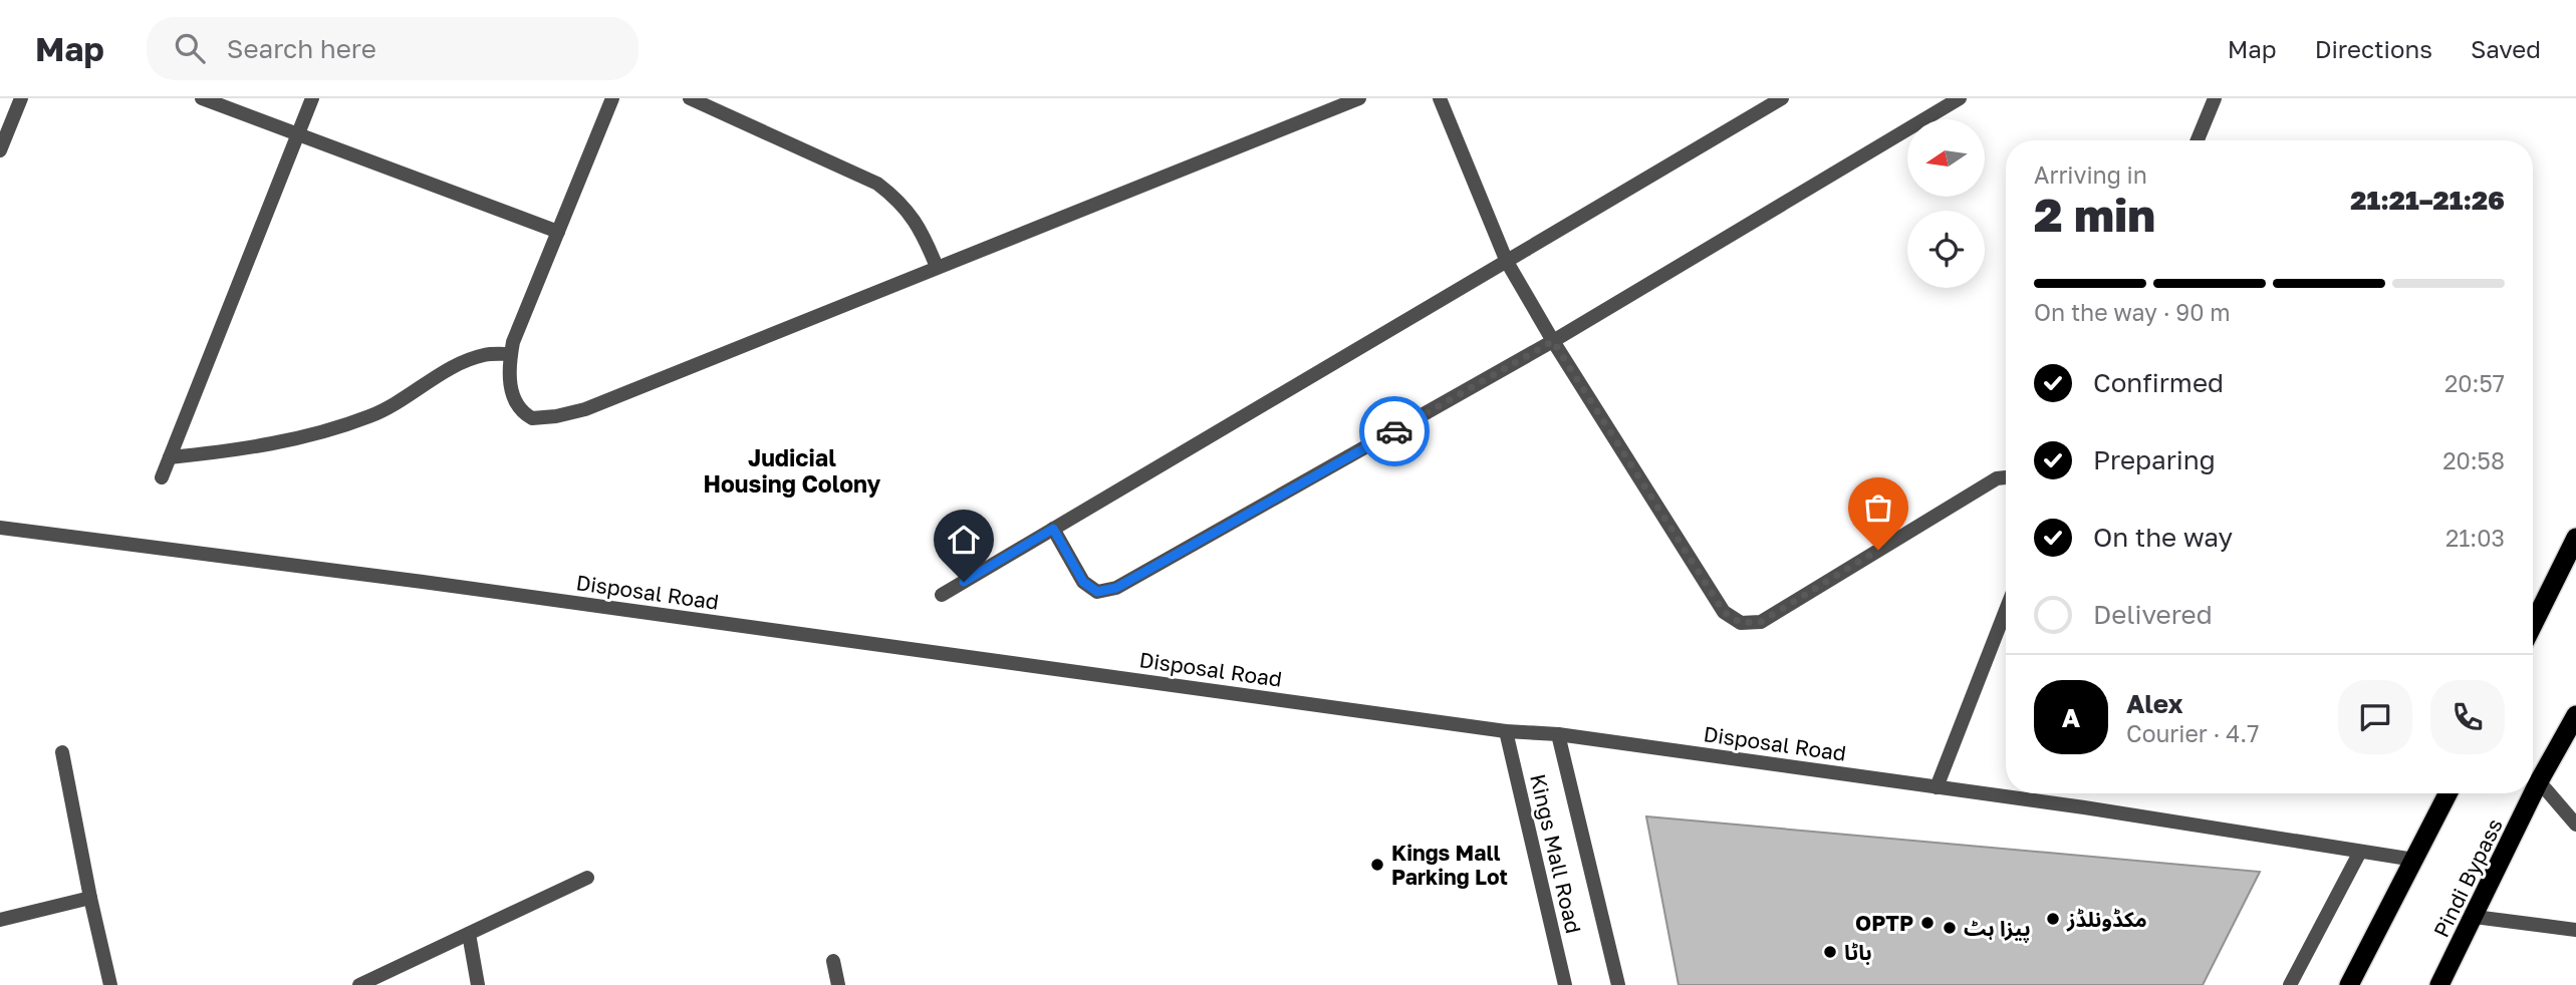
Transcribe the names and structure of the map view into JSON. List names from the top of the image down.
{
  "streets": {
    "highway": ["Pindi Bypass"],
    "street": ["Disposal Road", "Kings Mall Road"]
  },
  "crossings": [
    ["Disposal Road", "Kings Mall Road"]
  ],
  "districts": ["Judicial Housing Colony"],
  "places": [
    "Kings Mall Parking Lot",
    "مکڈونلڈز",
    "OPTP",
    "پیزا ہٹ",
    "باٹا"
  ],
  "north": "left",
  "page": {
    "header": "Map",
    "search": "Search here",
    "nav": ["Map", "Directions", "Saved"],
    "heading": ["2 min", "Arriving in", "21:21–21:26"],
    "panel": ["Alex", "Courier · 4.7"],
    "bar": "On the way · 90 m",
    "list": [
      ["Confirmed", "20:57"],
      ["Preparing", "20:58"],
      ["On the way", "21:03"],
      "Delivered"
    ],
    "round": "A"
  }
}
